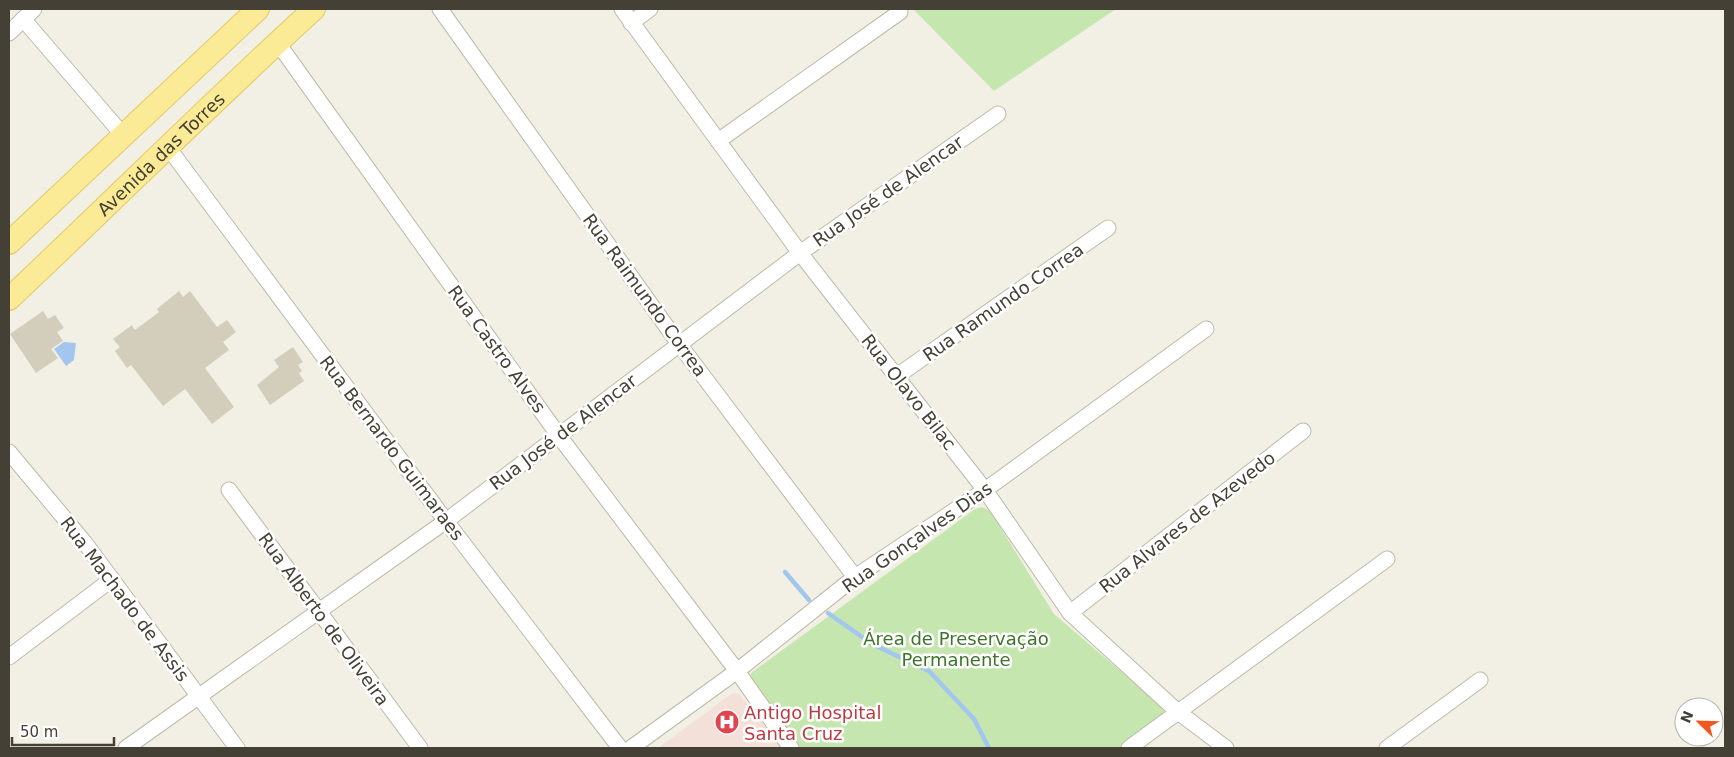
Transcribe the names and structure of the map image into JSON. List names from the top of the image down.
{
  "streets": {
    "main road": ["Avenida das Torres"],
    "street": [
      "Rua José de Alencar",
      "Rua Raimundo Correa",
      "Rua Ramundo Correa",
      "Rua Castro Alves",
      "Rua Olavo Bilac",
      "Rua Bernardo Guimaraes",
      "Rua Alvares de Azevedo",
      "Rua Gonçalves Dias",
      "Rua Machado de Assis",
      "Rua Alberto de Oliveira"
    ]
  },
  "crossings": [
    ["Avenida das Torres", "Rua Castro Alves"],
    ["Avenida das Torres", "Rua Bernardo Guimaraes"],
    ["Rua José de Alencar", "Rua Raimundo Correa"],
    ["Rua José de Alencar", "Rua Castro Alves"],
    ["Rua José de Alencar", "Rua Olavo Bilac"],
    ["Rua José de Alencar", "Rua Bernardo Guimaraes"],
    ["Rua José de Alencar", "Rua Machado de Assis"],
    ["Rua José de Alencar", "Rua Alberto de Oliveira"],
    ["Rua Raimundo Correa", "Rua Gonçalves Dias"],
    ["Rua Ramundo Correa", "Rua Olavo Bilac"],
    ["Rua Castro Alves", "Rua Gonçalves Dias"],
    ["Rua Olavo Bilac", "Rua Alvares de Azevedo"],
    ["Rua Olavo Bilac", "Rua Gonçalves Dias"]
  ],
  "parks": ["Área de Preservação Permanente"],
  "places": {
    "hospital": ["Antigo Hospital Santa Cruz"]
  },
  "scale_bar": "50 m",
  "north": "top left"
}
